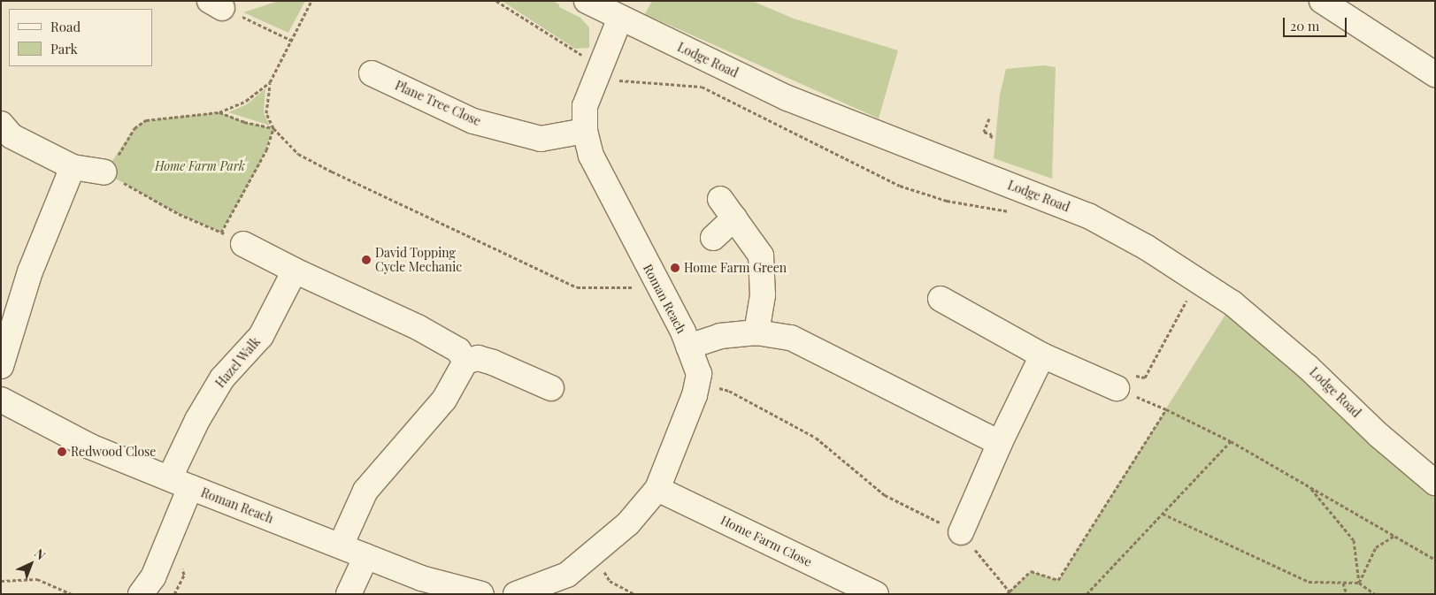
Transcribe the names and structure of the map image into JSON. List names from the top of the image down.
{
  "streets": {
    "street": [
      "Lodge Road",
      "Plane Tree Close",
      "Roman Reach",
      "Hazel Walk",
      "Home Farm Close"
    ]
  },
  "crossings": [
    ["Lodge Road", "Roman Reach"],
    ["Plane Tree Close", "Roman Reach"],
    ["Roman Reach", "Hazel Walk"],
    ["Roman Reach", "Home Farm Close"]
  ],
  "parks": ["Home Farm Park"],
  "places": ["David Topping Cycle Mechanic", "Home Farm Green", "Redwood Close"],
  "legend": ["Road", "Park"],
  "scale_bar": "20 m",
  "north": "top right"
}
